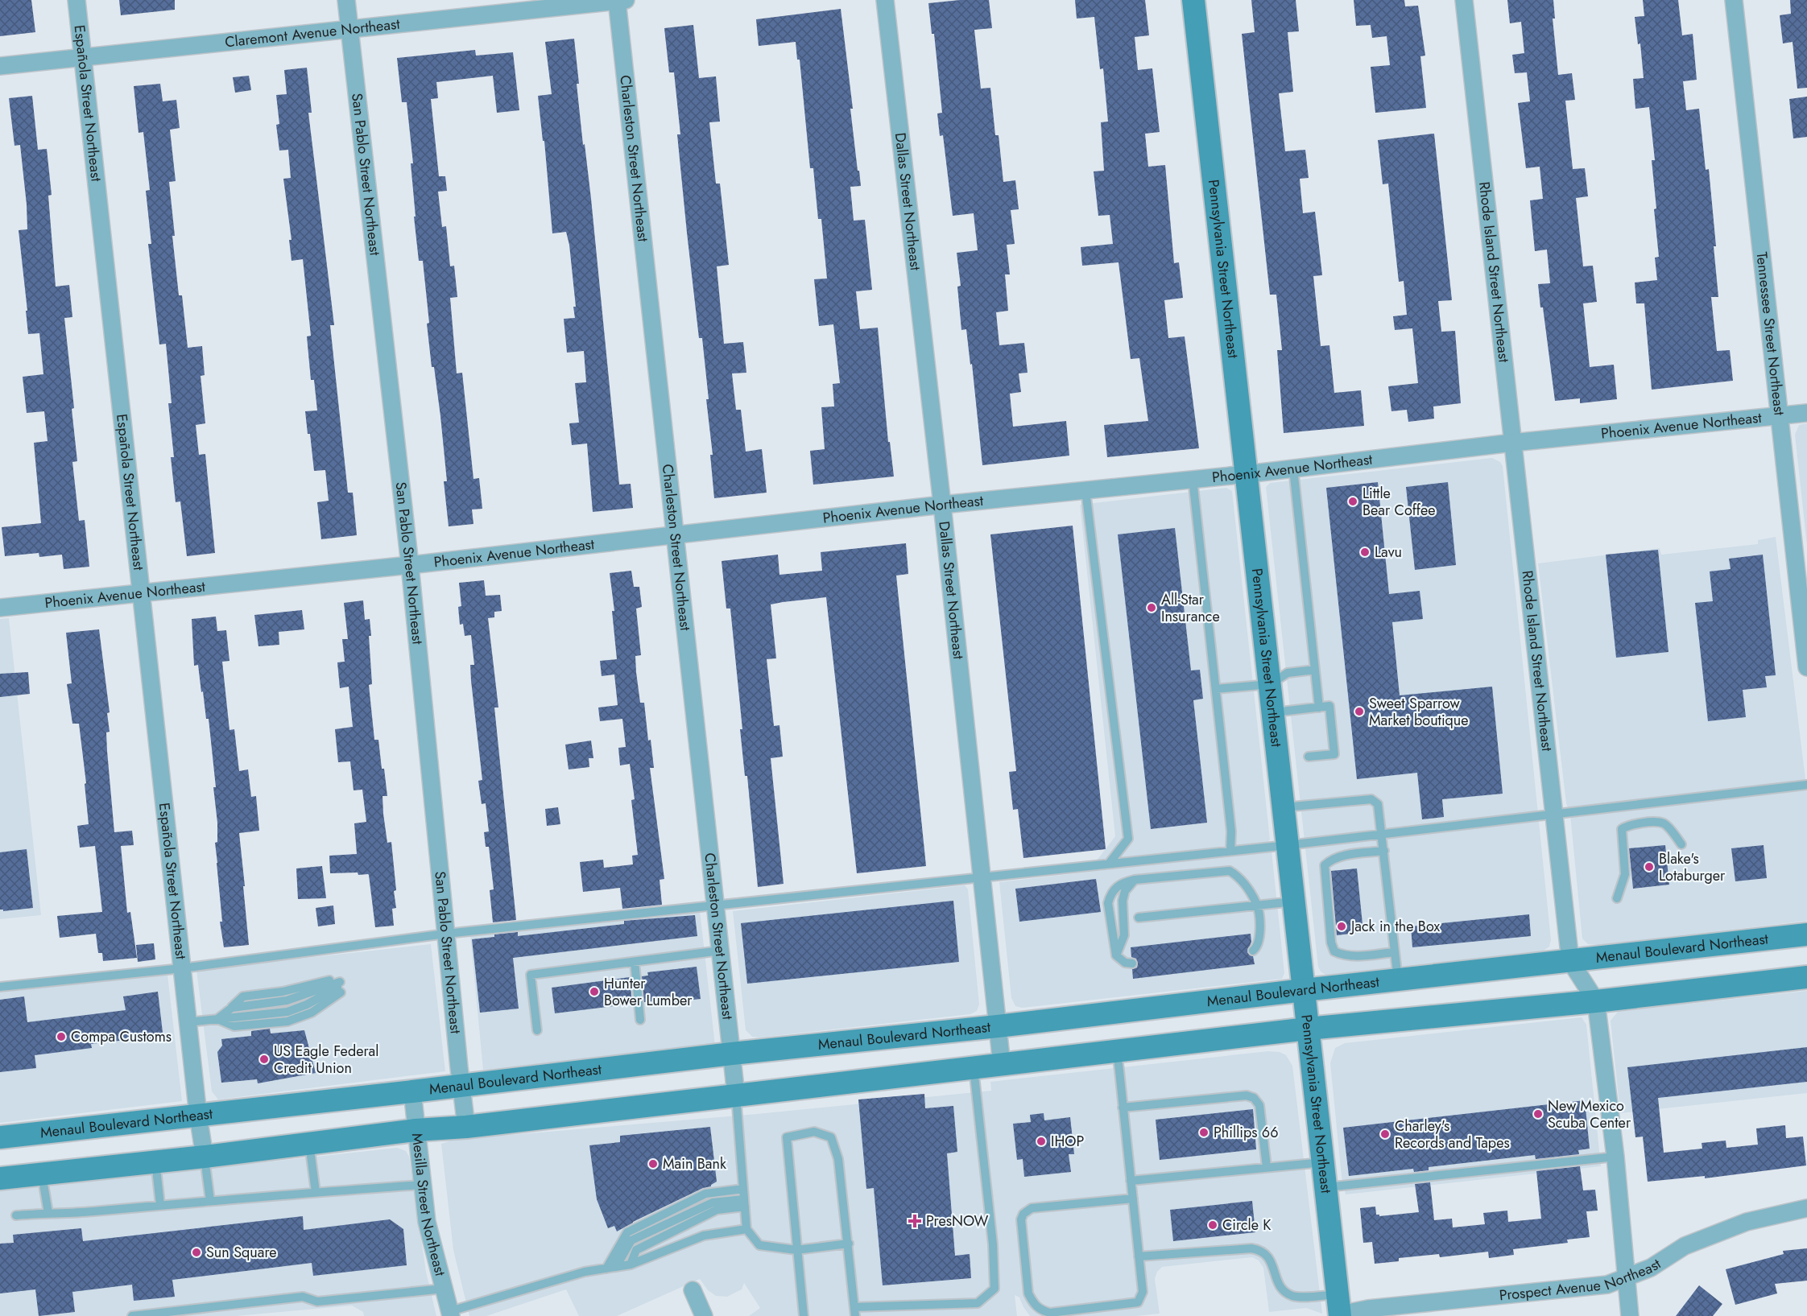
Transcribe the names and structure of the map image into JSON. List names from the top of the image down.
{
  "streets": {
    "main road": ["Pennsylvania Street Northeast", "Menaul Boulevard Northeast"],
    "street": [
      "Claremont Avenue Northeast",
      "Española Street Northeast",
      "Charleston Street Northeast",
      "San Pablo Street Northeast",
      "Dallas Street Northeast",
      "Rhode Island Street Northeast",
      "Tennessee Street Northeast",
      "Phoenix Avenue Northeast",
      "Mesilla Street Northeast",
      "Prospect Avenue Northeast"
    ]
  },
  "crossings": [
    ["Claremont Avenue Northeast", "Española Street Northeast"],
    ["Claremont Avenue Northeast", "Charleston Street Northeast"],
    ["Claremont Avenue Northeast", "San Pablo Street Northeast"],
    ["Española Street Northeast", "Phoenix Avenue Northeast"],
    ["Española Street Northeast", "Menaul Boulevard Northeast"],
    ["Charleston Street Northeast", "Phoenix Avenue Northeast"],
    ["Charleston Street Northeast", "Menaul Boulevard Northeast"],
    ["San Pablo Street Northeast", "Phoenix Avenue Northeast"],
    ["San Pablo Street Northeast", "Menaul Boulevard Northeast"],
    ["Dallas Street Northeast", "Phoenix Avenue Northeast"],
    ["Dallas Street Northeast", "Menaul Boulevard Northeast"],
    ["Pennsylvania Street Northeast", "Phoenix Avenue Northeast"],
    ["Pennsylvania Street Northeast", "Menaul Boulevard Northeast"],
    ["Pennsylvania Street Northeast", "Prospect Avenue Northeast"],
    ["Rhode Island Street Northeast", "Phoenix Avenue Northeast"],
    ["Rhode Island Street Northeast", "Menaul Boulevard Northeast"],
    ["Rhode Island Street Northeast", "Prospect Avenue Northeast"],
    ["Tennessee Street Northeast", "Phoenix Avenue Northeast"],
    ["Menaul Boulevard Northeast", "Mesilla Street Northeast"]
  ],
  "places": {
    "other": [
      "Little Bear Coffee",
      "Lavu",
      "All-Star Insurance",
      "Sweet Sparrow Market boutique",
      "Blake's Lotaburger",
      "Jack in the Box",
      "Hunter Bower Lumber",
      "Compa Customs",
      "US Eagle Federal Credit Union",
      "New Mexico Scuba Center",
      "Phillips 66",
      "Charley's Records and Tapes",
      "IHOP",
      "Main Bank",
      "Circle K",
      "Sun Square"
    ],
    "health": ["PresNOW"]
  }
}
